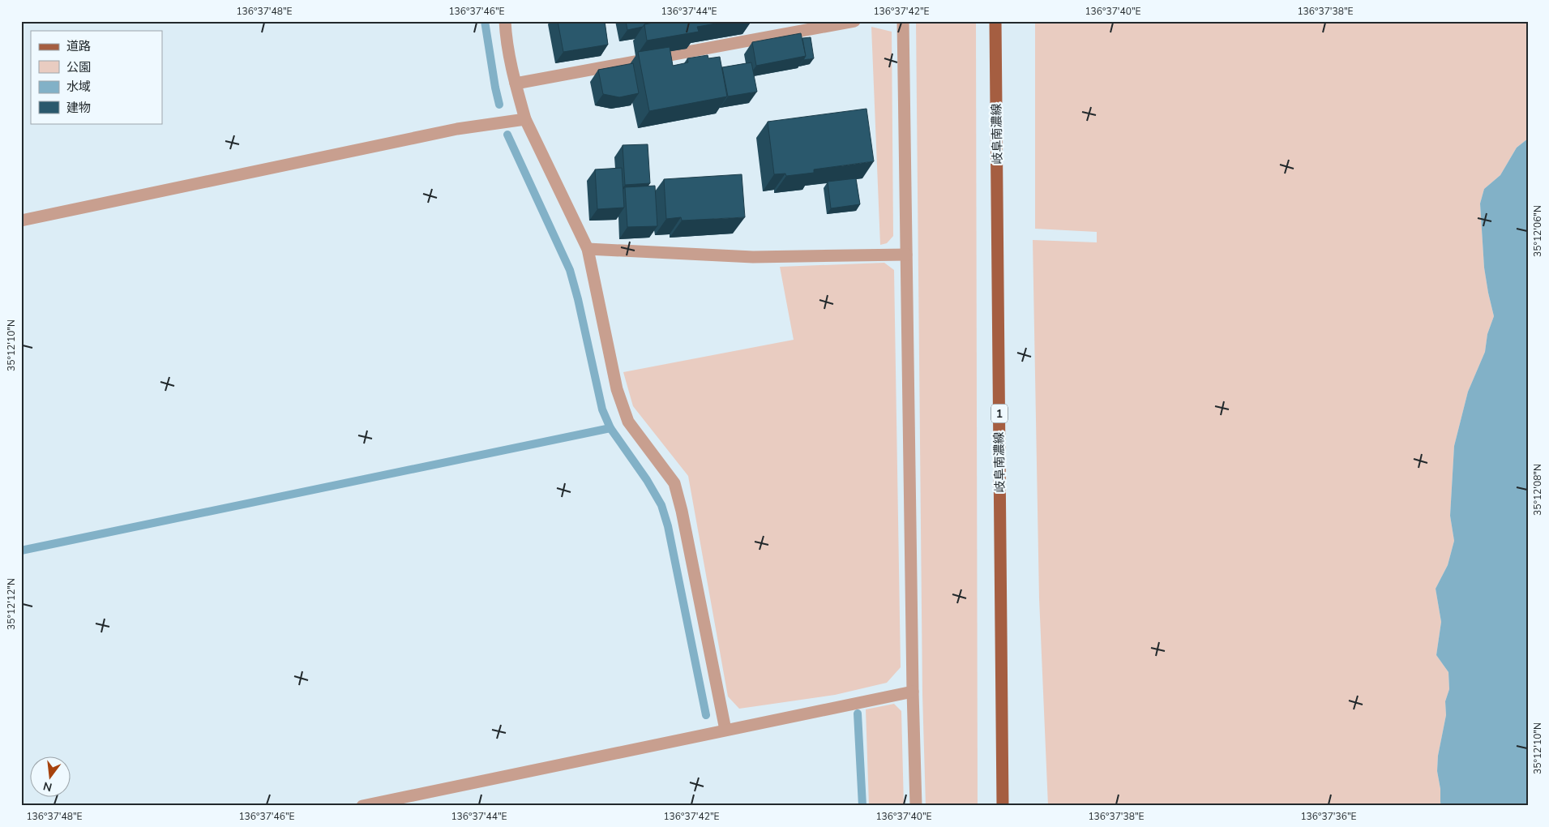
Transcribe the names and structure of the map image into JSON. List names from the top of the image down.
{
  "streets": {
    "main road": ["岐阜南濃線", "1"]
  },
  "legend": [
    "道路",
    "公園",
    "水域",
    "建物"
  ],
  "north": "bottom",
  "coordinates": [
    "136°37'48\"E",
    "136°37'46\"E",
    "136°37'44\"E",
    "136°37'42\"E",
    "136°37'40\"E",
    "136°37'38\"E",
    "35°12'06\"N",
    "35°12'10\"N",
    "35°12'08\"N",
    "35°12'12\"N",
    "136°37'36\"E"
  ]
}
